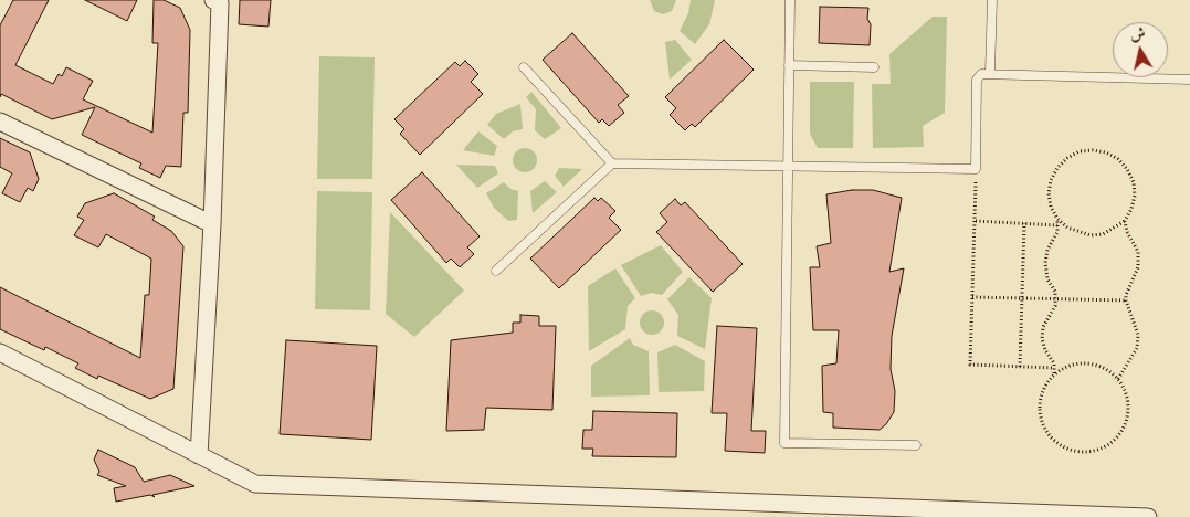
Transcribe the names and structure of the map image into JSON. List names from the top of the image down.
{
  "north": "top"
}
